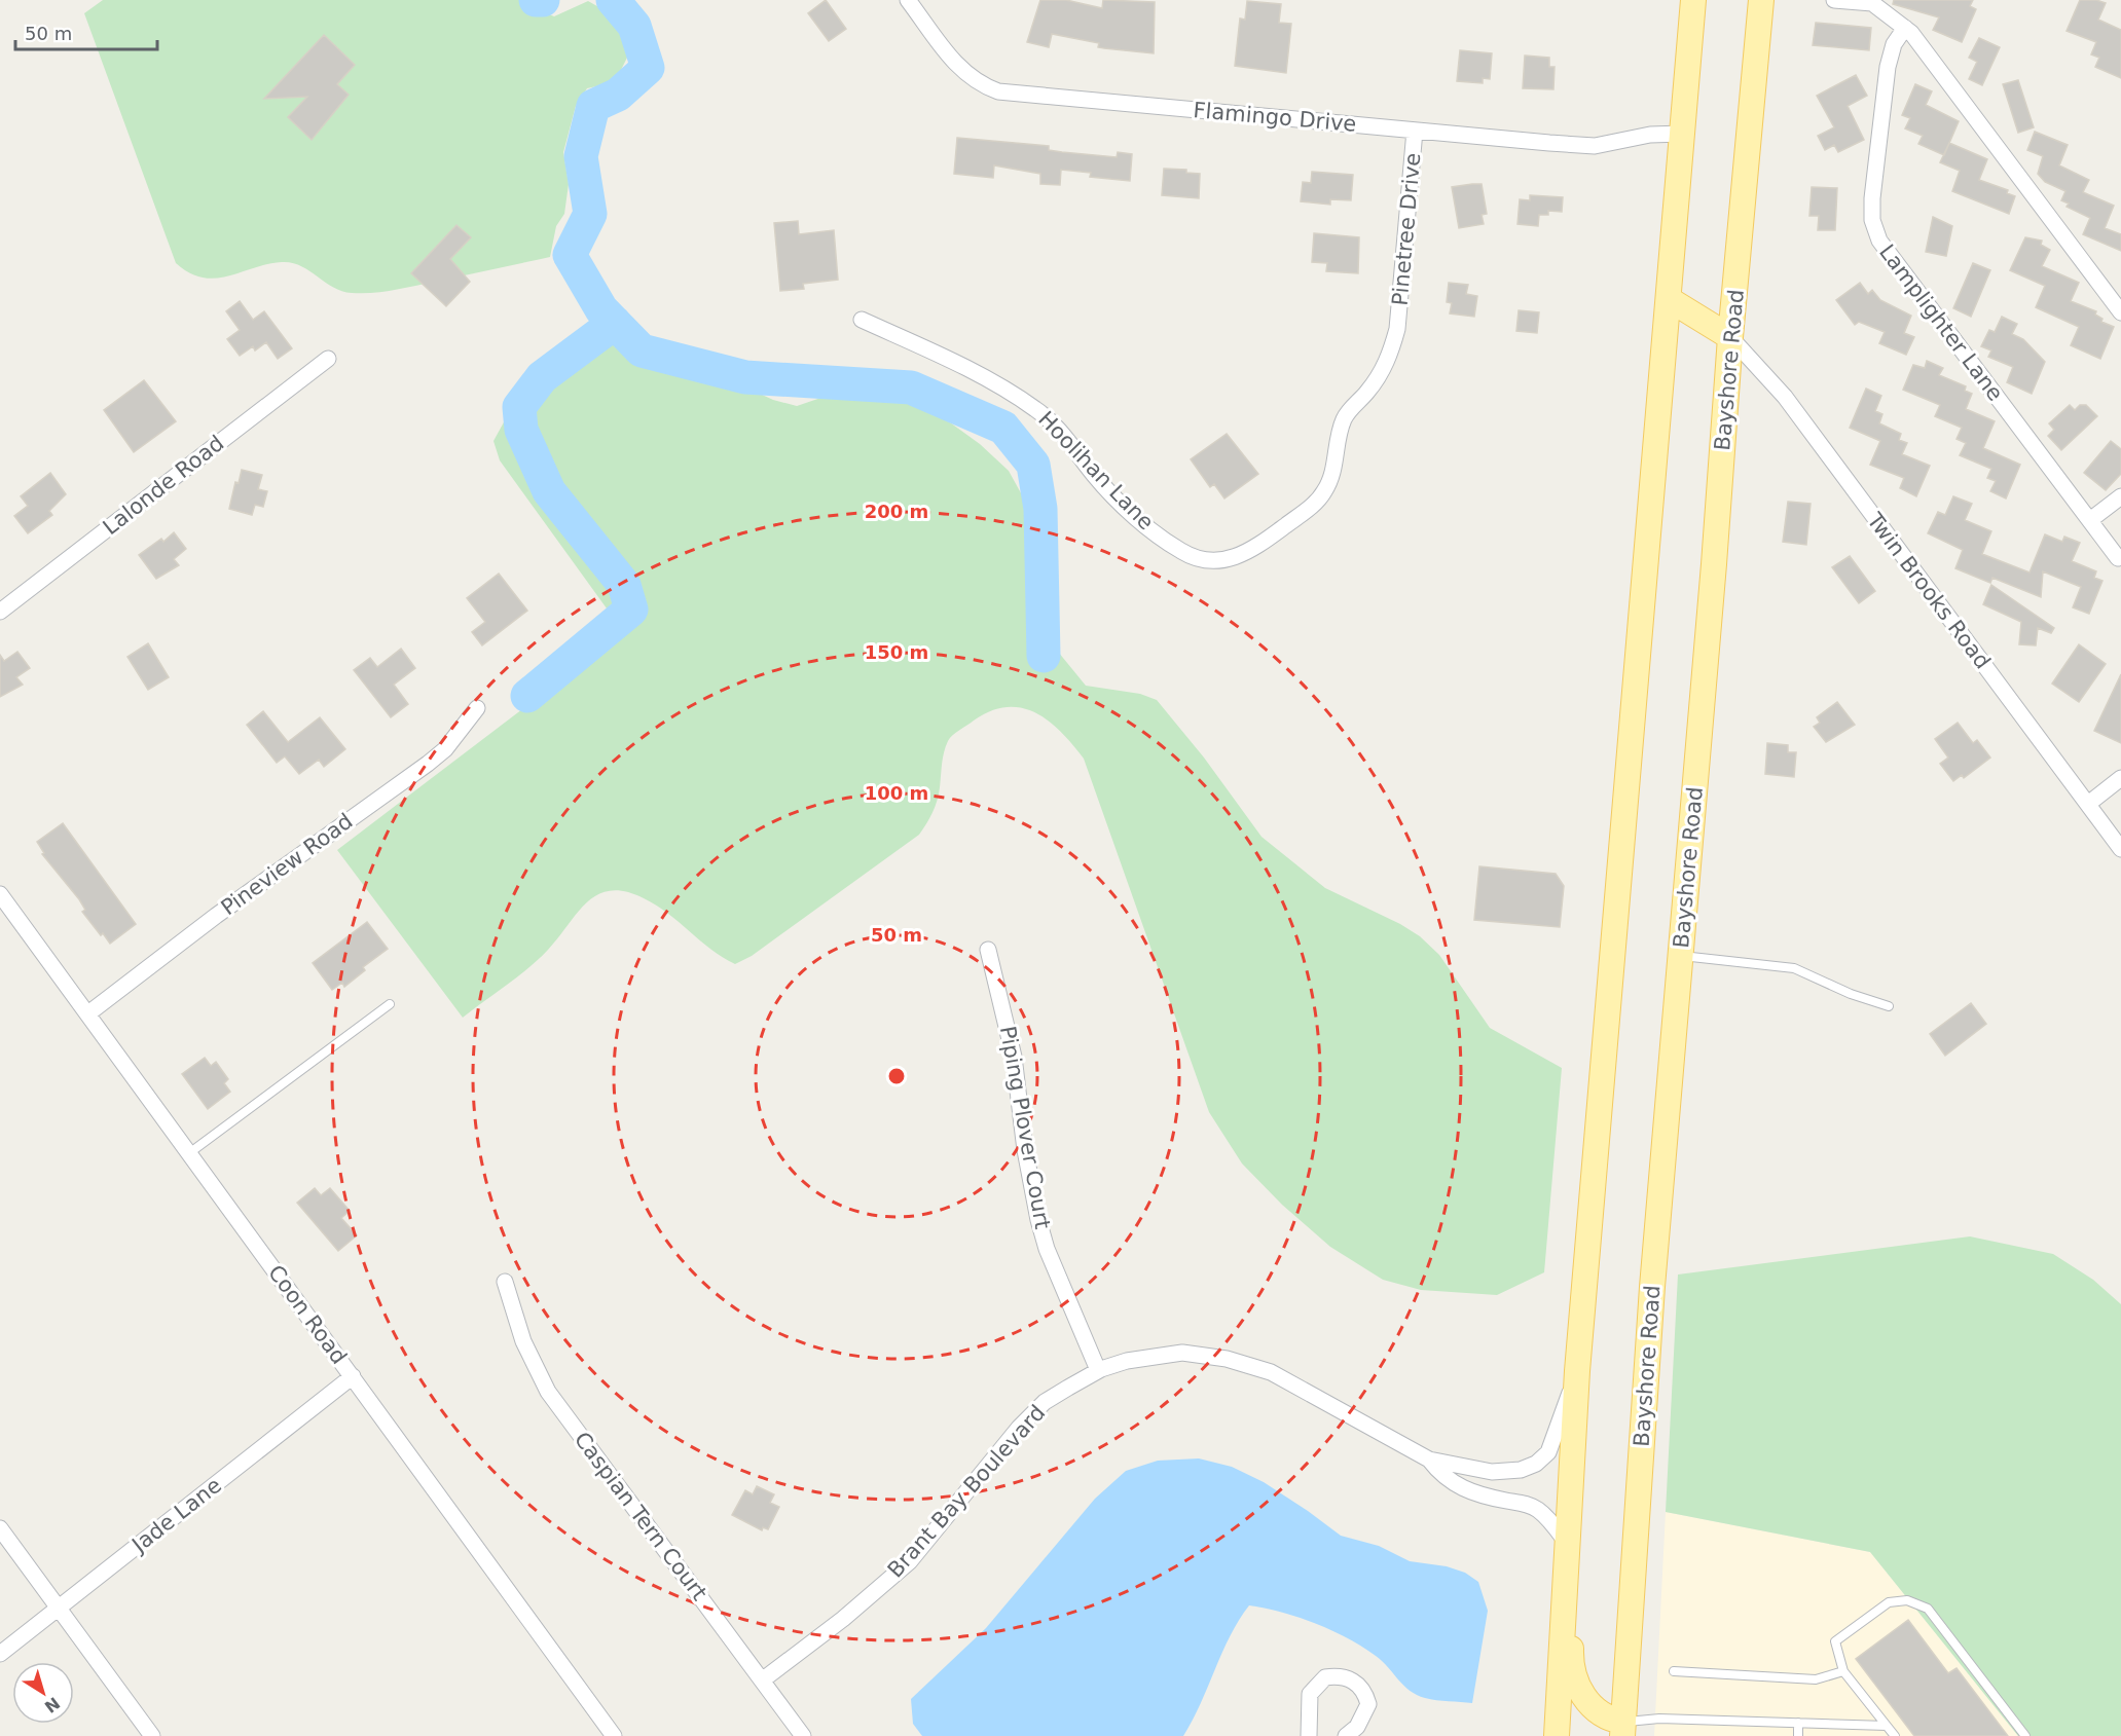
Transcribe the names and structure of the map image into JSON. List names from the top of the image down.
{
  "streets": {
    "main road": ["Bayshore Road"],
    "street": [
      "Flamingo Drive",
      "Pinetree Drive",
      "Lamplighter Lane",
      "Hoolihan Lane",
      "Lalonde Road",
      "Twin Brooks Road",
      "Pineview Road",
      "Piping Plover Court",
      "Coon Road",
      "Brant Bay Boulevard",
      "Jade Lane",
      "Caspian Tern Court"
    ]
  },
  "crossings": [
    ["Flamingo Drive", "Pinetree Drive"],
    ["Pinetree Drive", "Hoolihan Lane"],
    ["Bayshore Road", "Twin Brooks Road"],
    ["Pineview Road", "Coon Road"],
    ["Piping Plover Court", "Brant Bay Boulevard"],
    ["Coon Road", "Jade Lane"],
    ["Brant Bay Boulevard", "Caspian Tern Court"]
  ],
  "scale_bar": "50 m",
  "north": "bottom right",
  "rings": [
    "200 m",
    "150 m",
    "100 m",
    "50 m"
  ]
}
